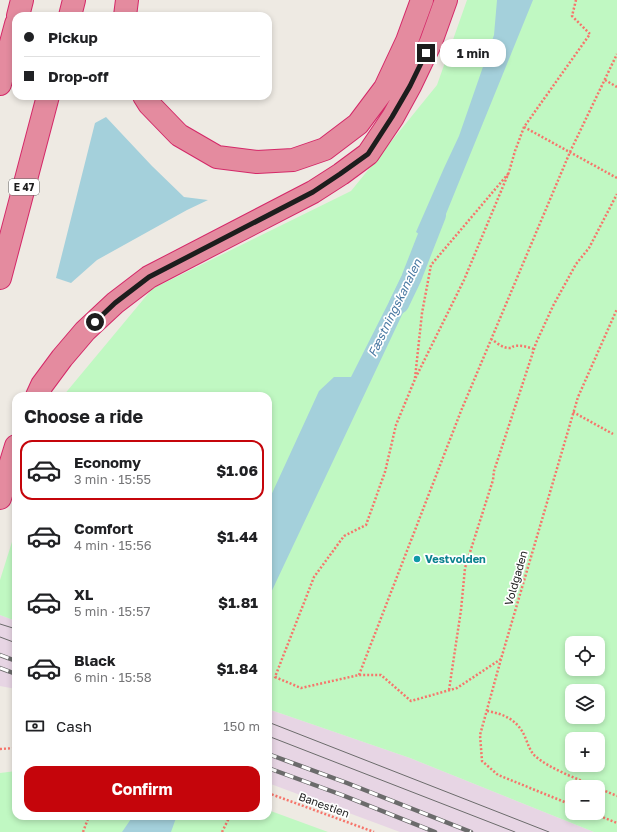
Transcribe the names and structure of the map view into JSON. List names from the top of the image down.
{
  "streets": {
    "highway": ["E 47"],
    "path": ["Voldgaden", "Banestien"]
  },
  "water": ["Fæstningskanalen"],
  "places": ["Vestvolden"],
  "page": {
    "banner": ["Pickup", "Drop-off"],
    "bubble": "1 min",
    "heading": "Choose a ride",
    "list": [
      {
        "name": "Economy",
        "note": "3 min · 15:55",
        "value": "$1.06"
      },
      {
        "name": "Comfort",
        "note": "4 min · 15:56",
        "value": "$1.44"
      },
      {
        "name": "XL",
        "note": "5 min · 15:57",
        "value": "$1.81"
      },
      {
        "name": "Black",
        "note": "6 min · 15:58",
        "value": "$1.84"
      }
    ],
    "map_buttons": ["+", "−"],
    "pay": ["Cash", "150 m"],
    "buttons": "Confirm"
  }
}
